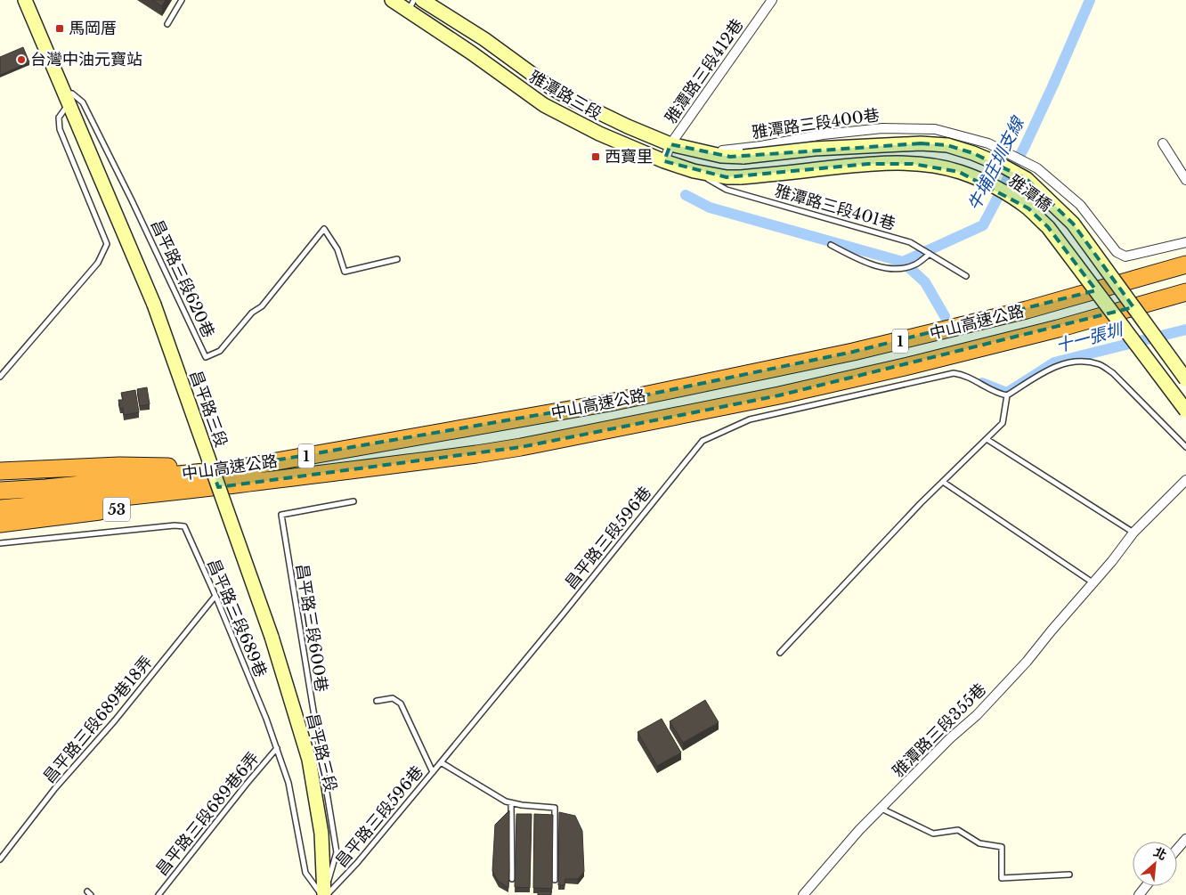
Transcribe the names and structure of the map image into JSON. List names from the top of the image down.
{
  "streets": {
    "highway": ["中山高速公路", "1", "53"],
    "street": [
      "雅潭路三段412巷",
      "雅潭路三段",
      "雅潭路三段400巷",
      "雅潭橋",
      "昌平路三段",
      "雅潭路三段355巷"
    ],
    "lane": [
      "雅潭路三段401巷",
      "昌平路三段620巷",
      "昌平路三段596巷",
      "昌平路三段689巷",
      "昌平路三段600巷",
      "昌平路三段689巷18弄",
      "昌平路三段689巷6弄"
    ]
  },
  "crossings": [
    ["雅潭路三段412巷", "雅潭路三段"],
    ["雅潭路三段412巷", "雅潭路三段400巷"],
    ["雅潭路三段", "雅潭路三段400巷"],
    ["雅潭路三段", "雅潭橋"],
    ["雅潭路三段", "雅潭路三段401巷"],
    ["昌平路三段620巷", "昌平路三段"],
    ["中山高速公路", "53"],
    ["昌平路三段", "昌平路三段596巷"],
    ["昌平路三段", "昌平路三段689巷"],
    ["昌平路三段", "昌平路三段600巷"],
    ["昌平路三段596巷", "昌平路三段689巷"],
    ["昌平路三段596巷", "昌平路三段600巷"],
    ["昌平路三段689巷", "昌平路三段600巷"],
    ["昌平路三段689巷", "昌平路三段689巷18弄"],
    ["昌平路三段689巷", "昌平路三段689巷6弄"]
  ],
  "water": ["牛埔庄圳支線", "十一張圳"],
  "places": {
    "transit": ["馬岡厝", "西寶里"],
    "other": ["台灣中油元寶站"]
  },
  "north": "top right"
}
